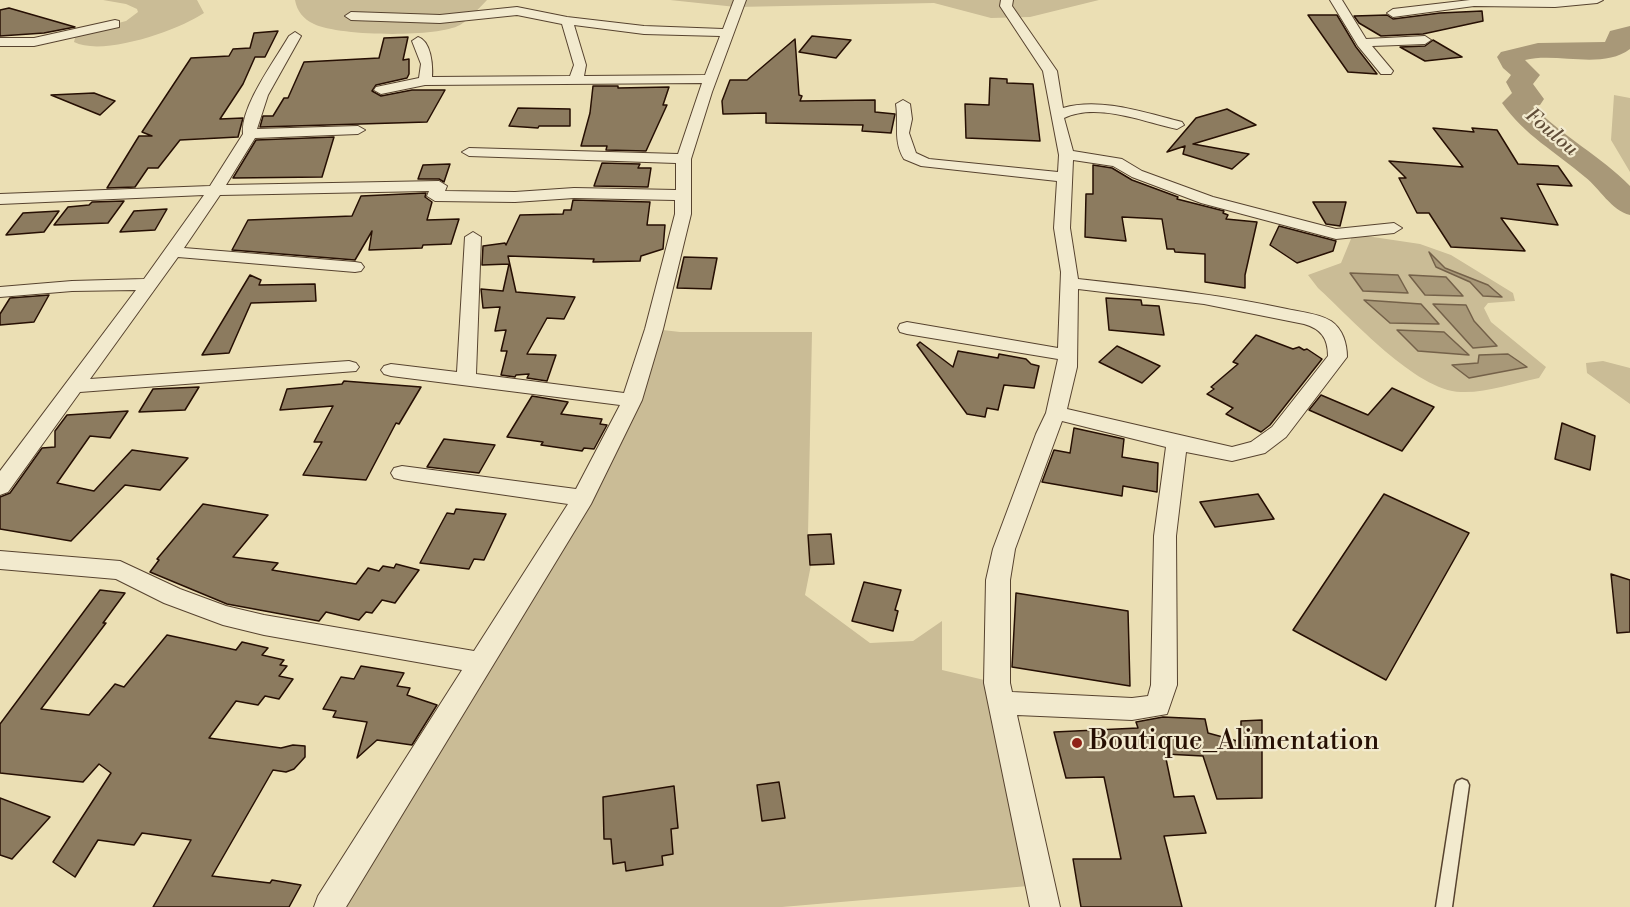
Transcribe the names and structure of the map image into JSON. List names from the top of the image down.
{
  "water": ["Foulou"],
  "places": ["Boutique_Alimentation"]
}
